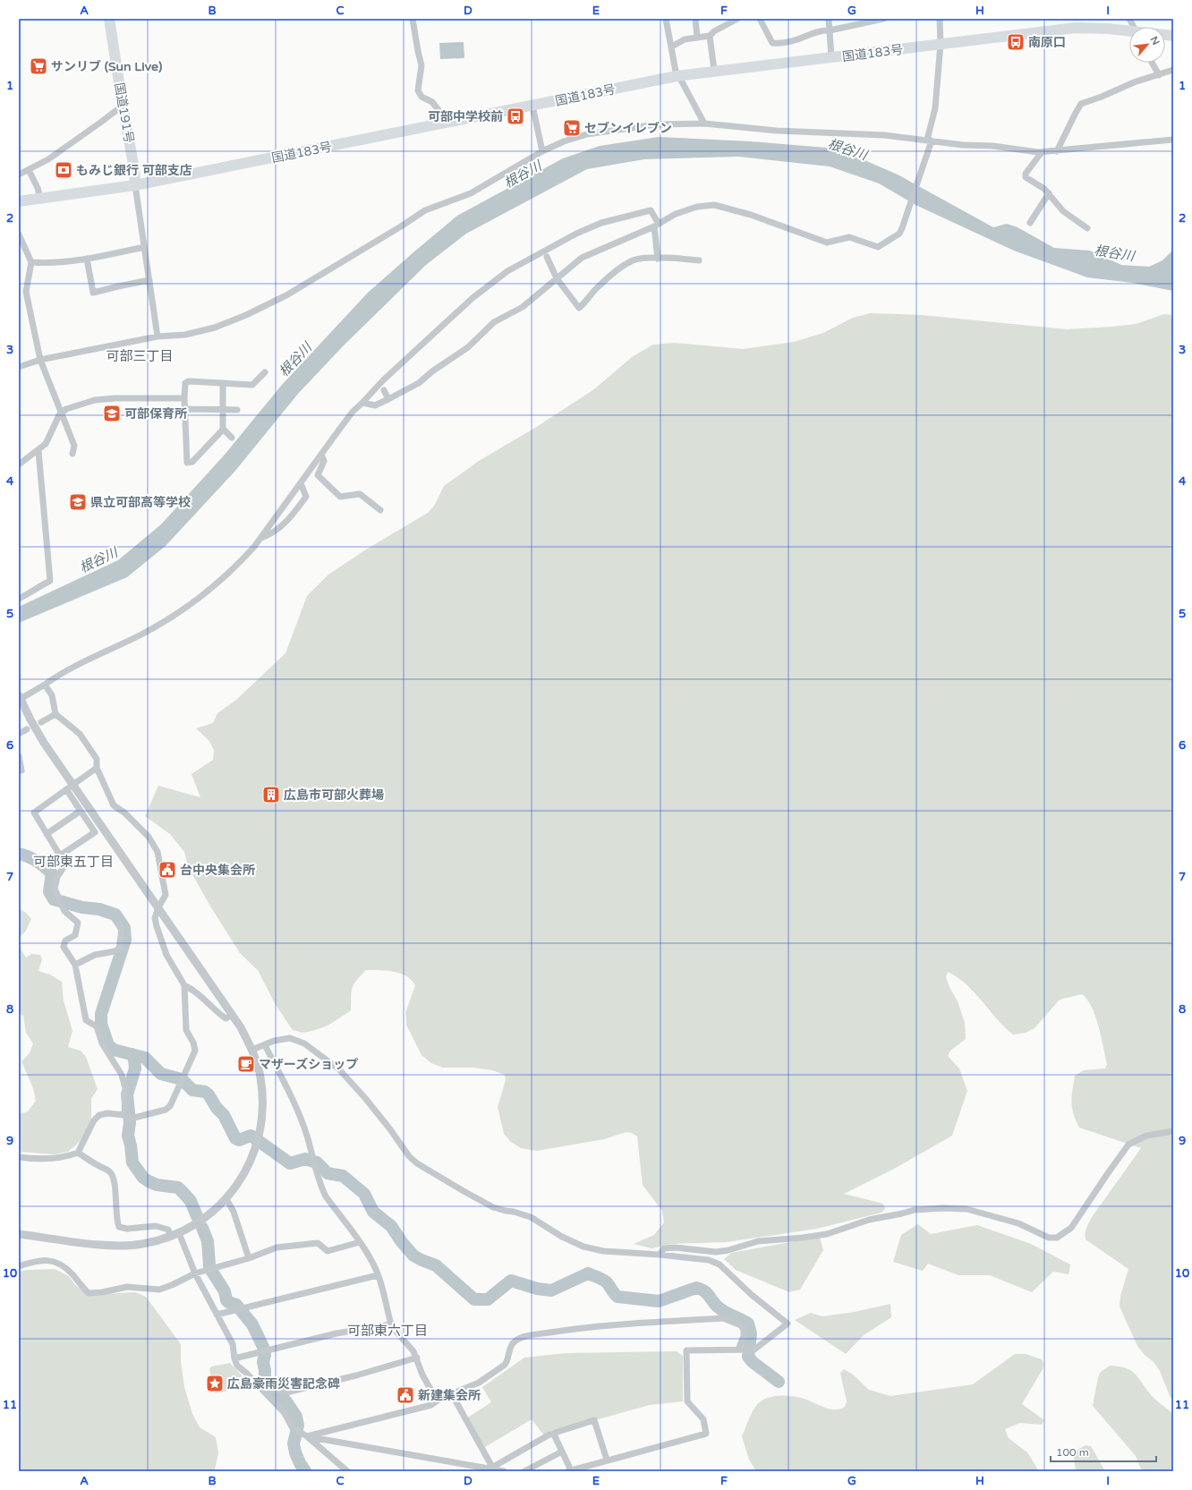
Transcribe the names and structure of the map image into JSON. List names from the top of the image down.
{
  "streets": {
    "highway": ["国道183号", "国道191号"]
  },
  "crossings": [
    ["国道183号", "国道191号"]
  ],
  "districts": ["可部三丁目", "可部東五丁目", "可部東六丁目"],
  "water": ["根谷川"],
  "places": {
    "bus stop": ["南原口", "可部中学校前"],
    "supermarket": ["サンリブ (Sun Live)", "セブンイレブン"],
    "bank": ["もみじ銀行 可部支店"],
    "school or university": ["可部保育所", "県立可部高等学校"],
    "building": ["広島市可部火葬場"],
    "public building": ["台中央集会所", "新建集会所"],
    "cafe": ["マザーズショップ"],
    "place": ["広島豪雨災害記念碑"]
  },
  "scale_bar": "100 m",
  "north": "top right",
  "grid": {
    "columns": [
      "A",
      "B",
      "C",
      "D",
      "E",
      "F",
      "G",
      "H",
      "I"
    ],
    "rows": [
      "1",
      "2",
      "3",
      "4",
      "5",
      "6",
      "7",
      "8",
      "9",
      "10",
      "11"
    ]
  }
}
